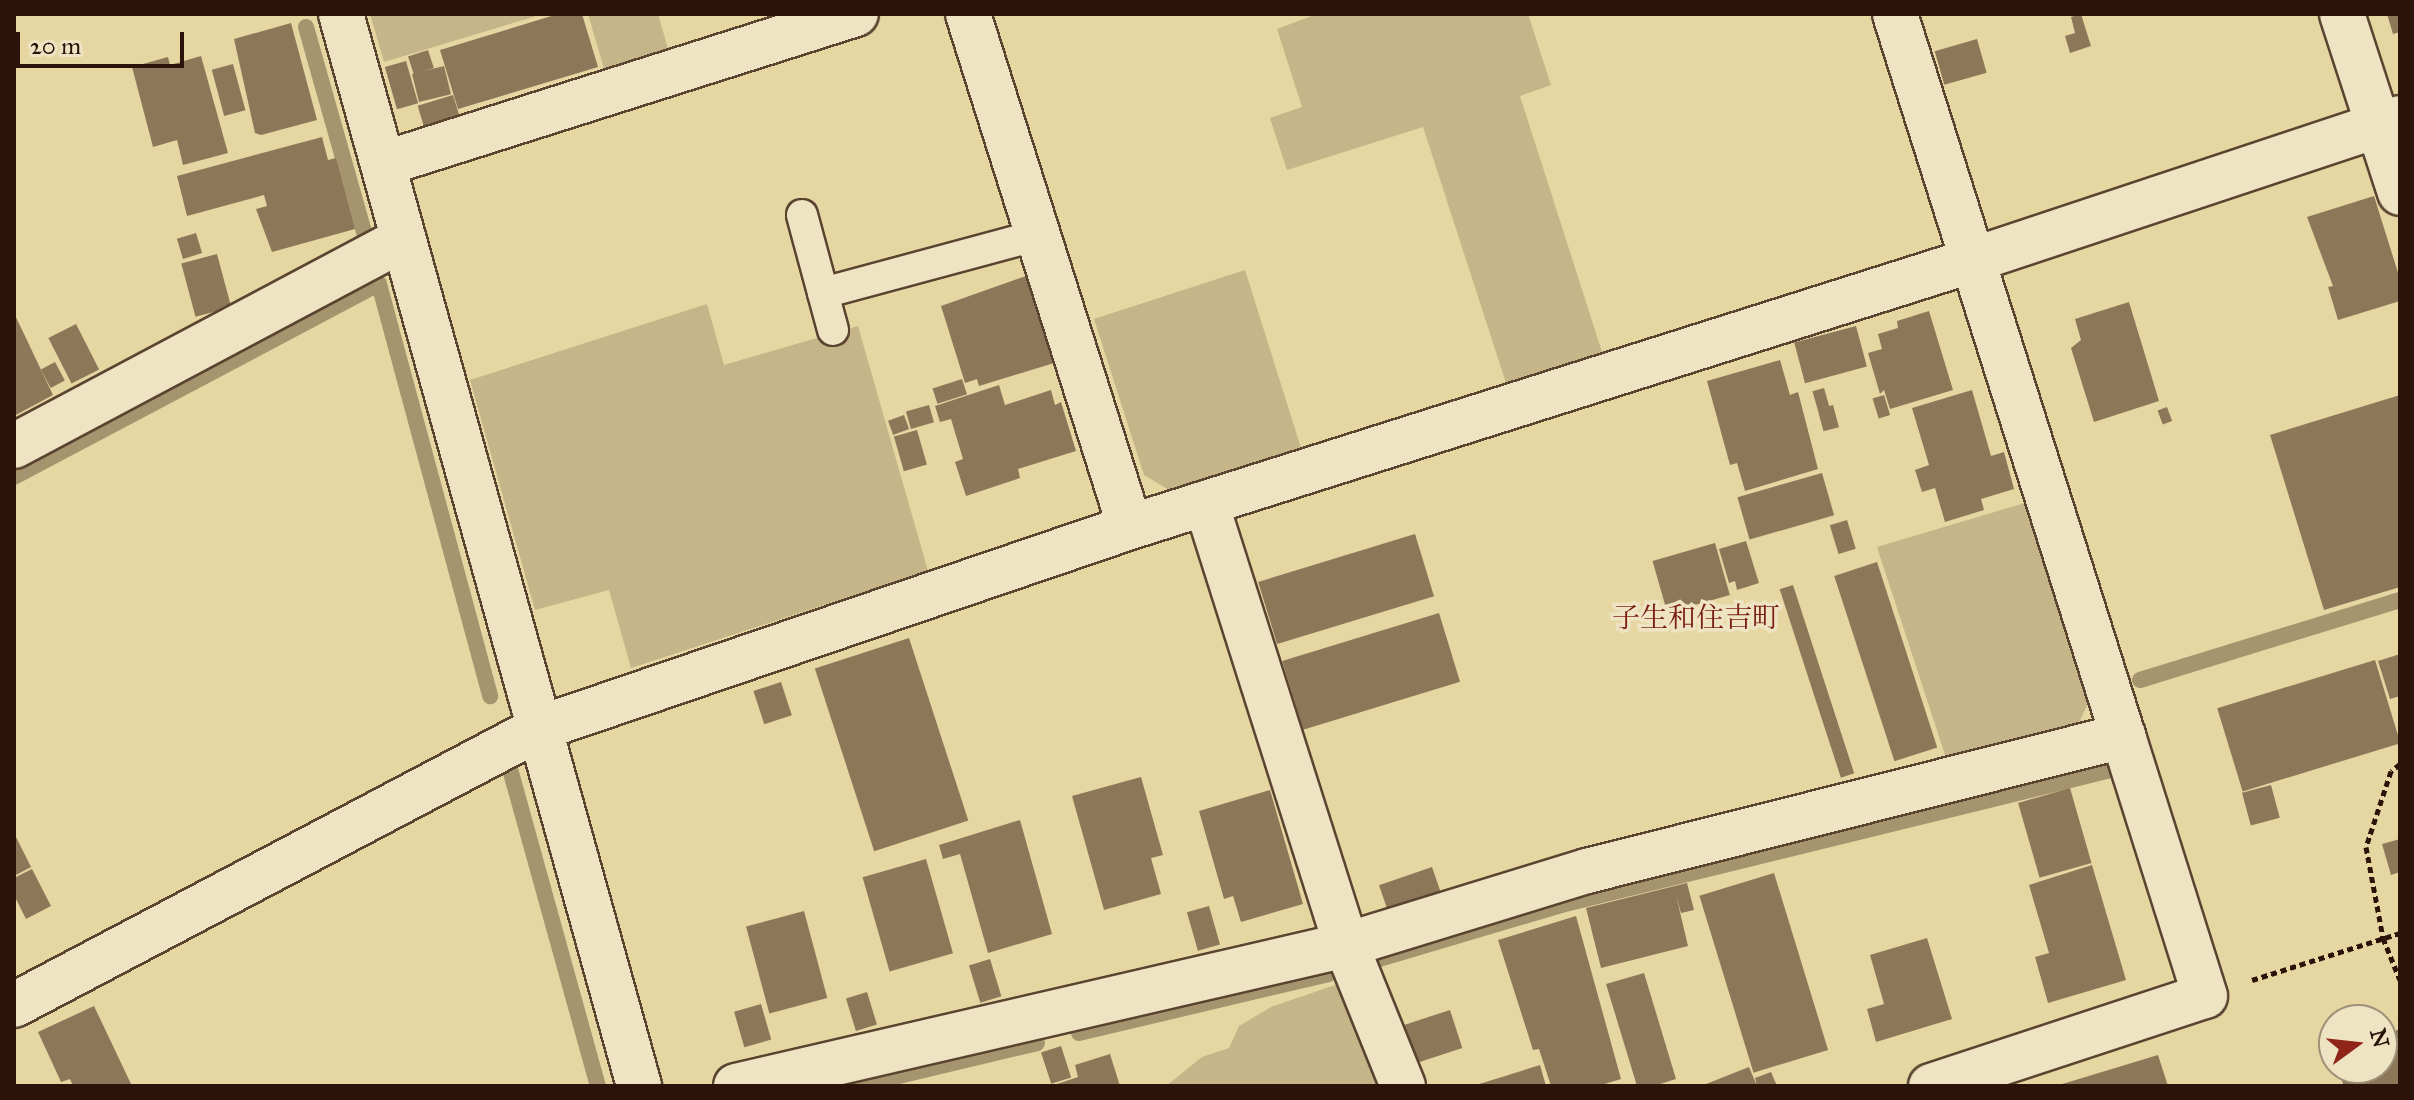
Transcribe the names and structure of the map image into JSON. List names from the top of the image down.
{
  "districts": ["子生和住吉町"],
  "scale_bar": "20 m",
  "north": "right"
}
